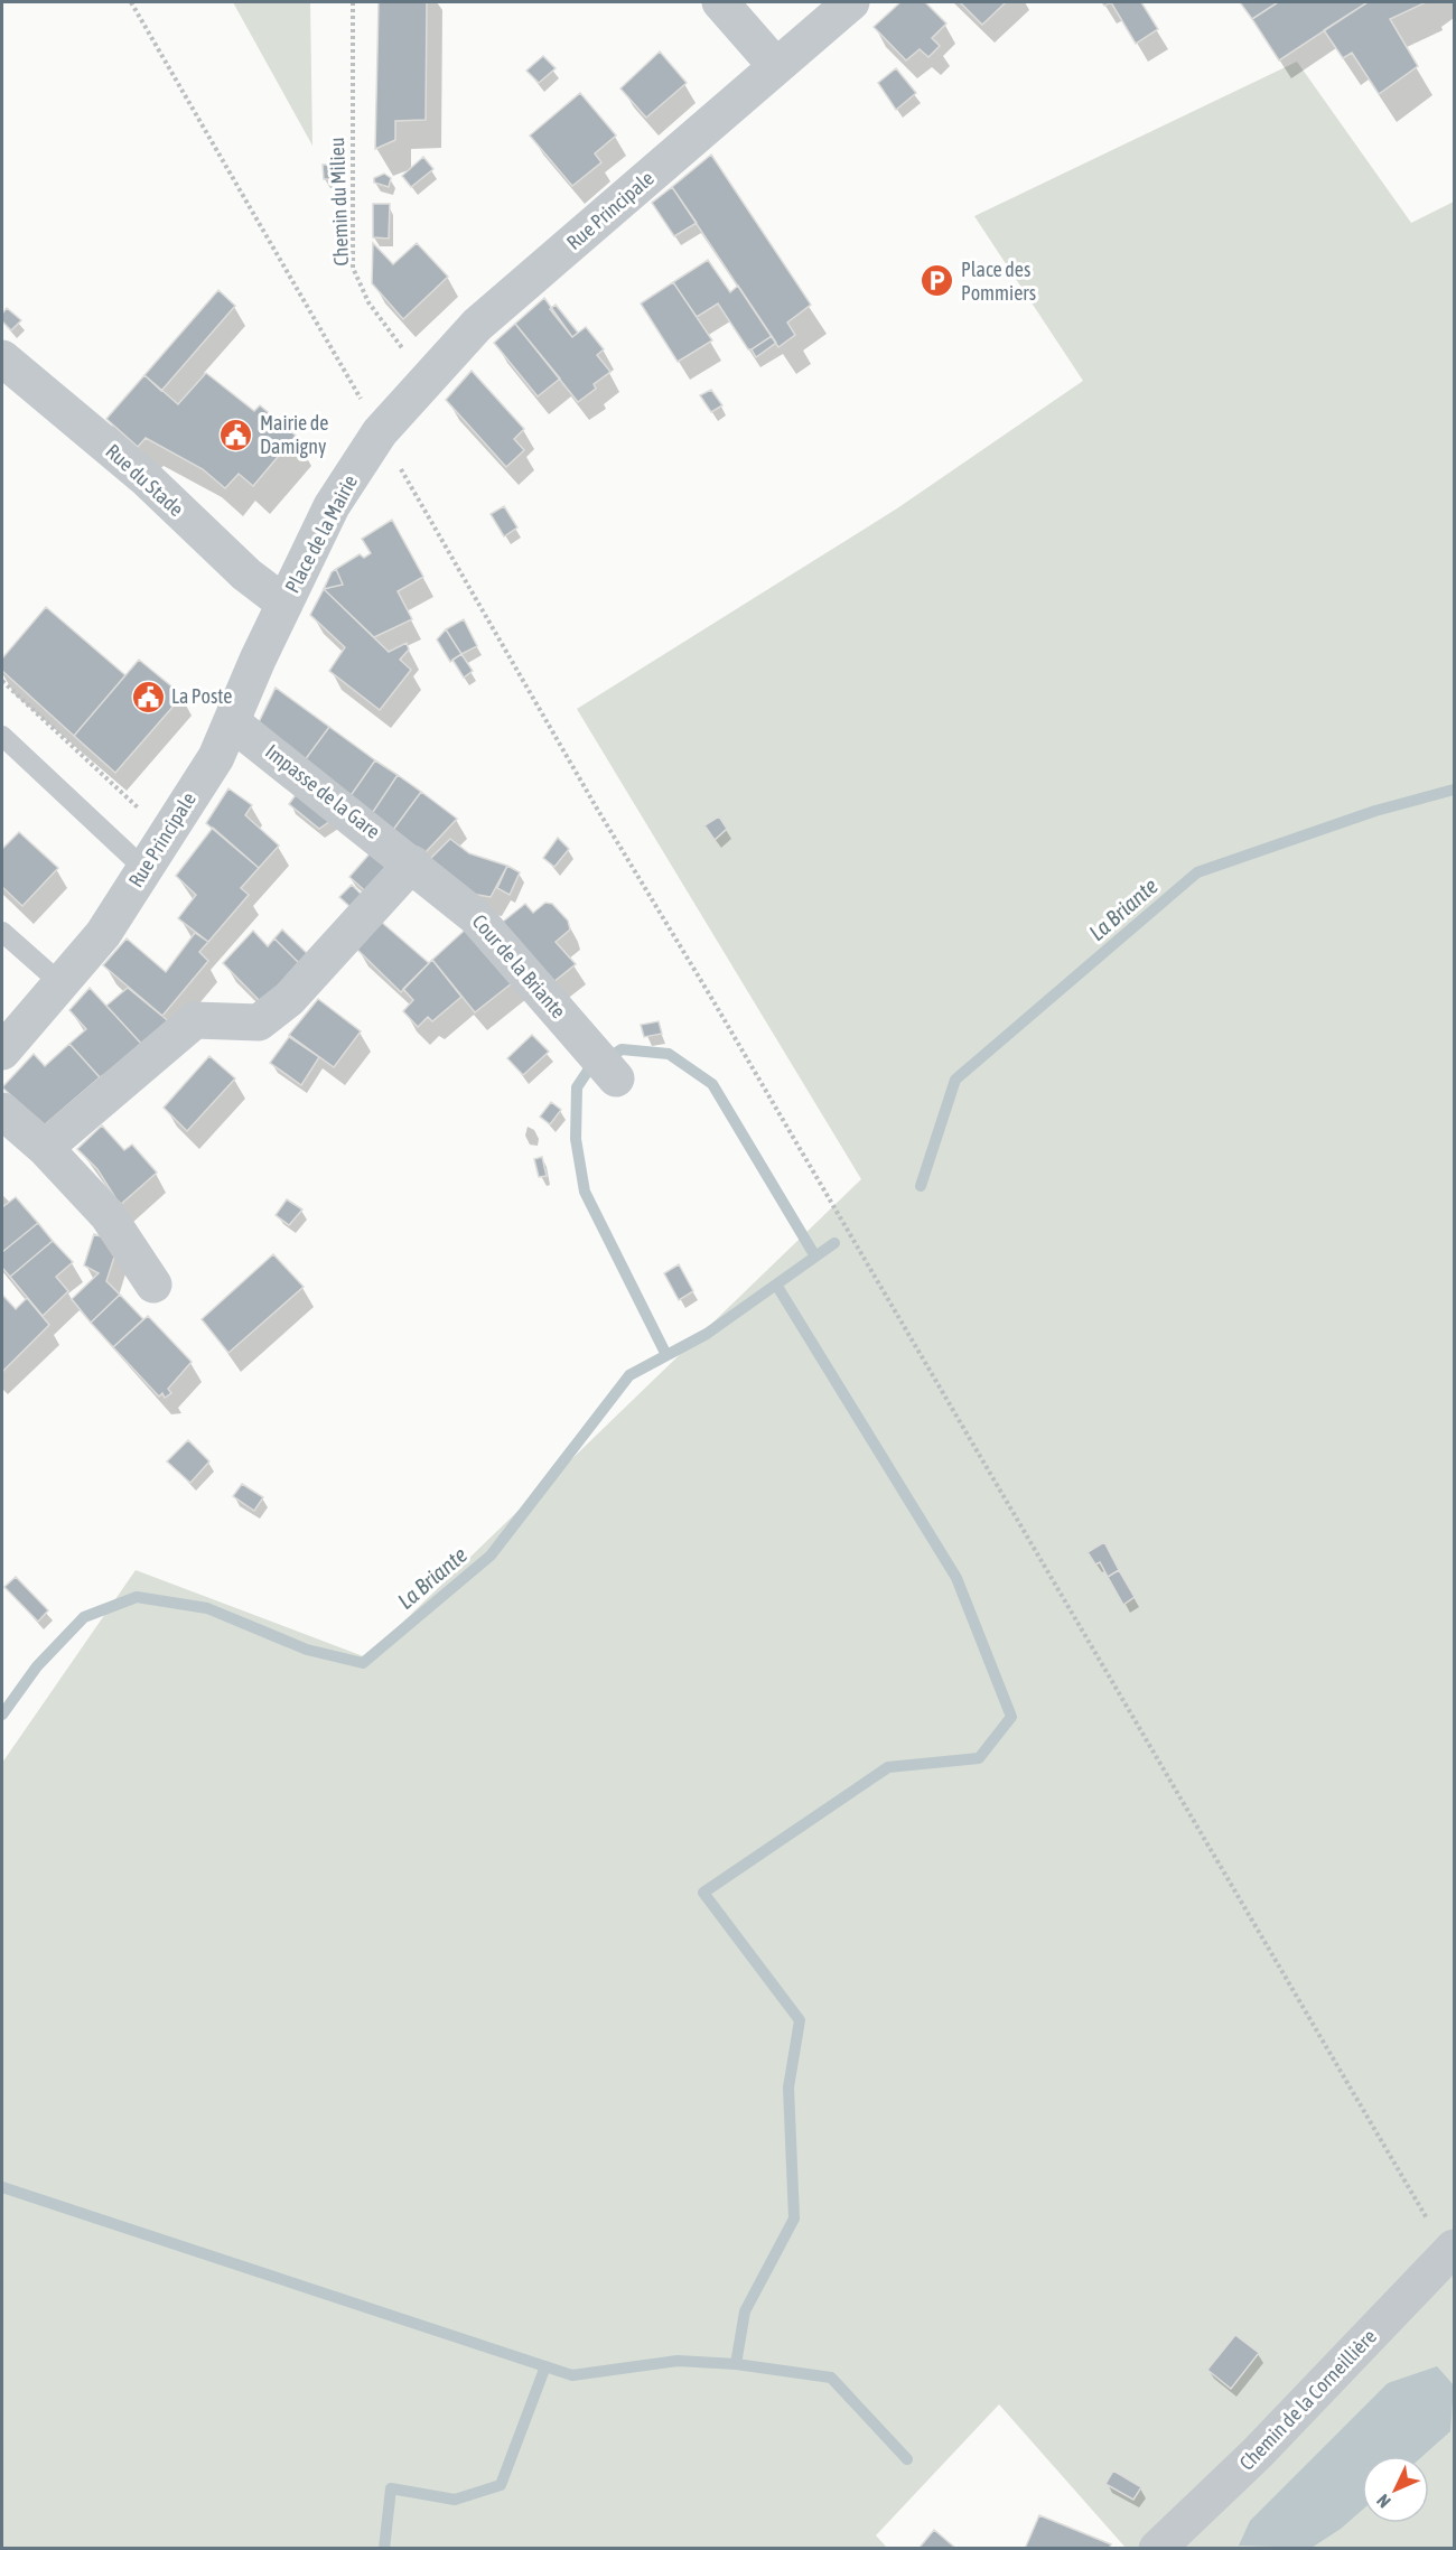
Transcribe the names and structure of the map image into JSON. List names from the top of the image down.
{
  "streets": {
    "street": [
      "Rue Principale",
      "Rue du Stade",
      "Place de la Mairie",
      "Impasse de la Gare",
      "Cour de la Briante",
      "Chemin de la Corneillière"
    ],
    "path": ["Chemin du Milieu"]
  },
  "crossings": [
    ["Chemin du Milieu", "Rue Principale"],
    ["Rue Principale", "Rue du Stade"],
    ["Rue Principale", "Place de la Mairie"],
    ["Rue Principale", "Impasse de la Gare"],
    ["Rue du Stade", "Place de la Mairie"],
    ["Impasse de la Gare", "Cour de la Briante"]
  ],
  "water": ["La Briante"],
  "places": {
    "parking": ["Place des Pommiers"],
    "public building": ["Mairie de Damigny", "La Poste"]
  },
  "north": "bottom left"
}
